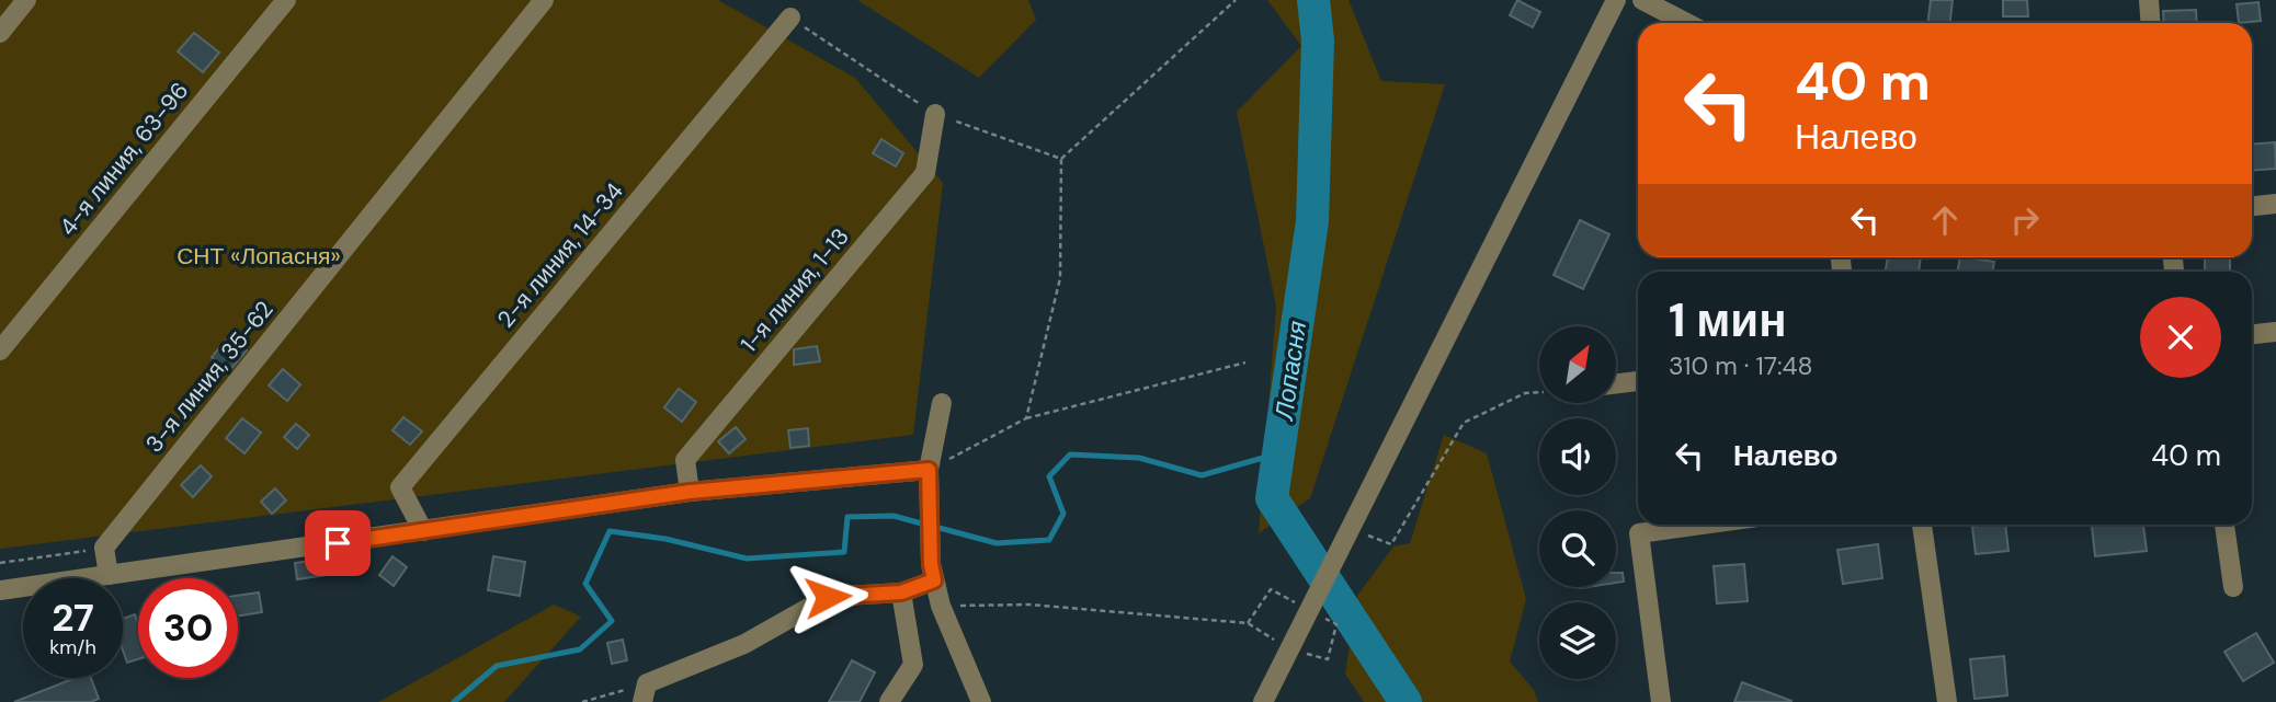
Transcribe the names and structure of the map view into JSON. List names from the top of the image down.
{
  "streets": {
    "street": [
      "4-я линия, 63-96",
      "2-я линия, 14-34",
      "1-я линия, 1-13",
      "3-я линия, 35-62"
    ]
  },
  "water": ["Лопасня"],
  "parks": ["СНТ «Лопасня»"],
  "north": "top right",
  "page": {
    "turn": ["40 m", "Налево"],
    "heading": ["1 мин", "310 m · 17:48"],
    "list": [
      {
        "name": "Налево",
        "value": "40 m"
      }
    ],
    "speed": "27 km/h",
    "limit": "30"
  }
}
